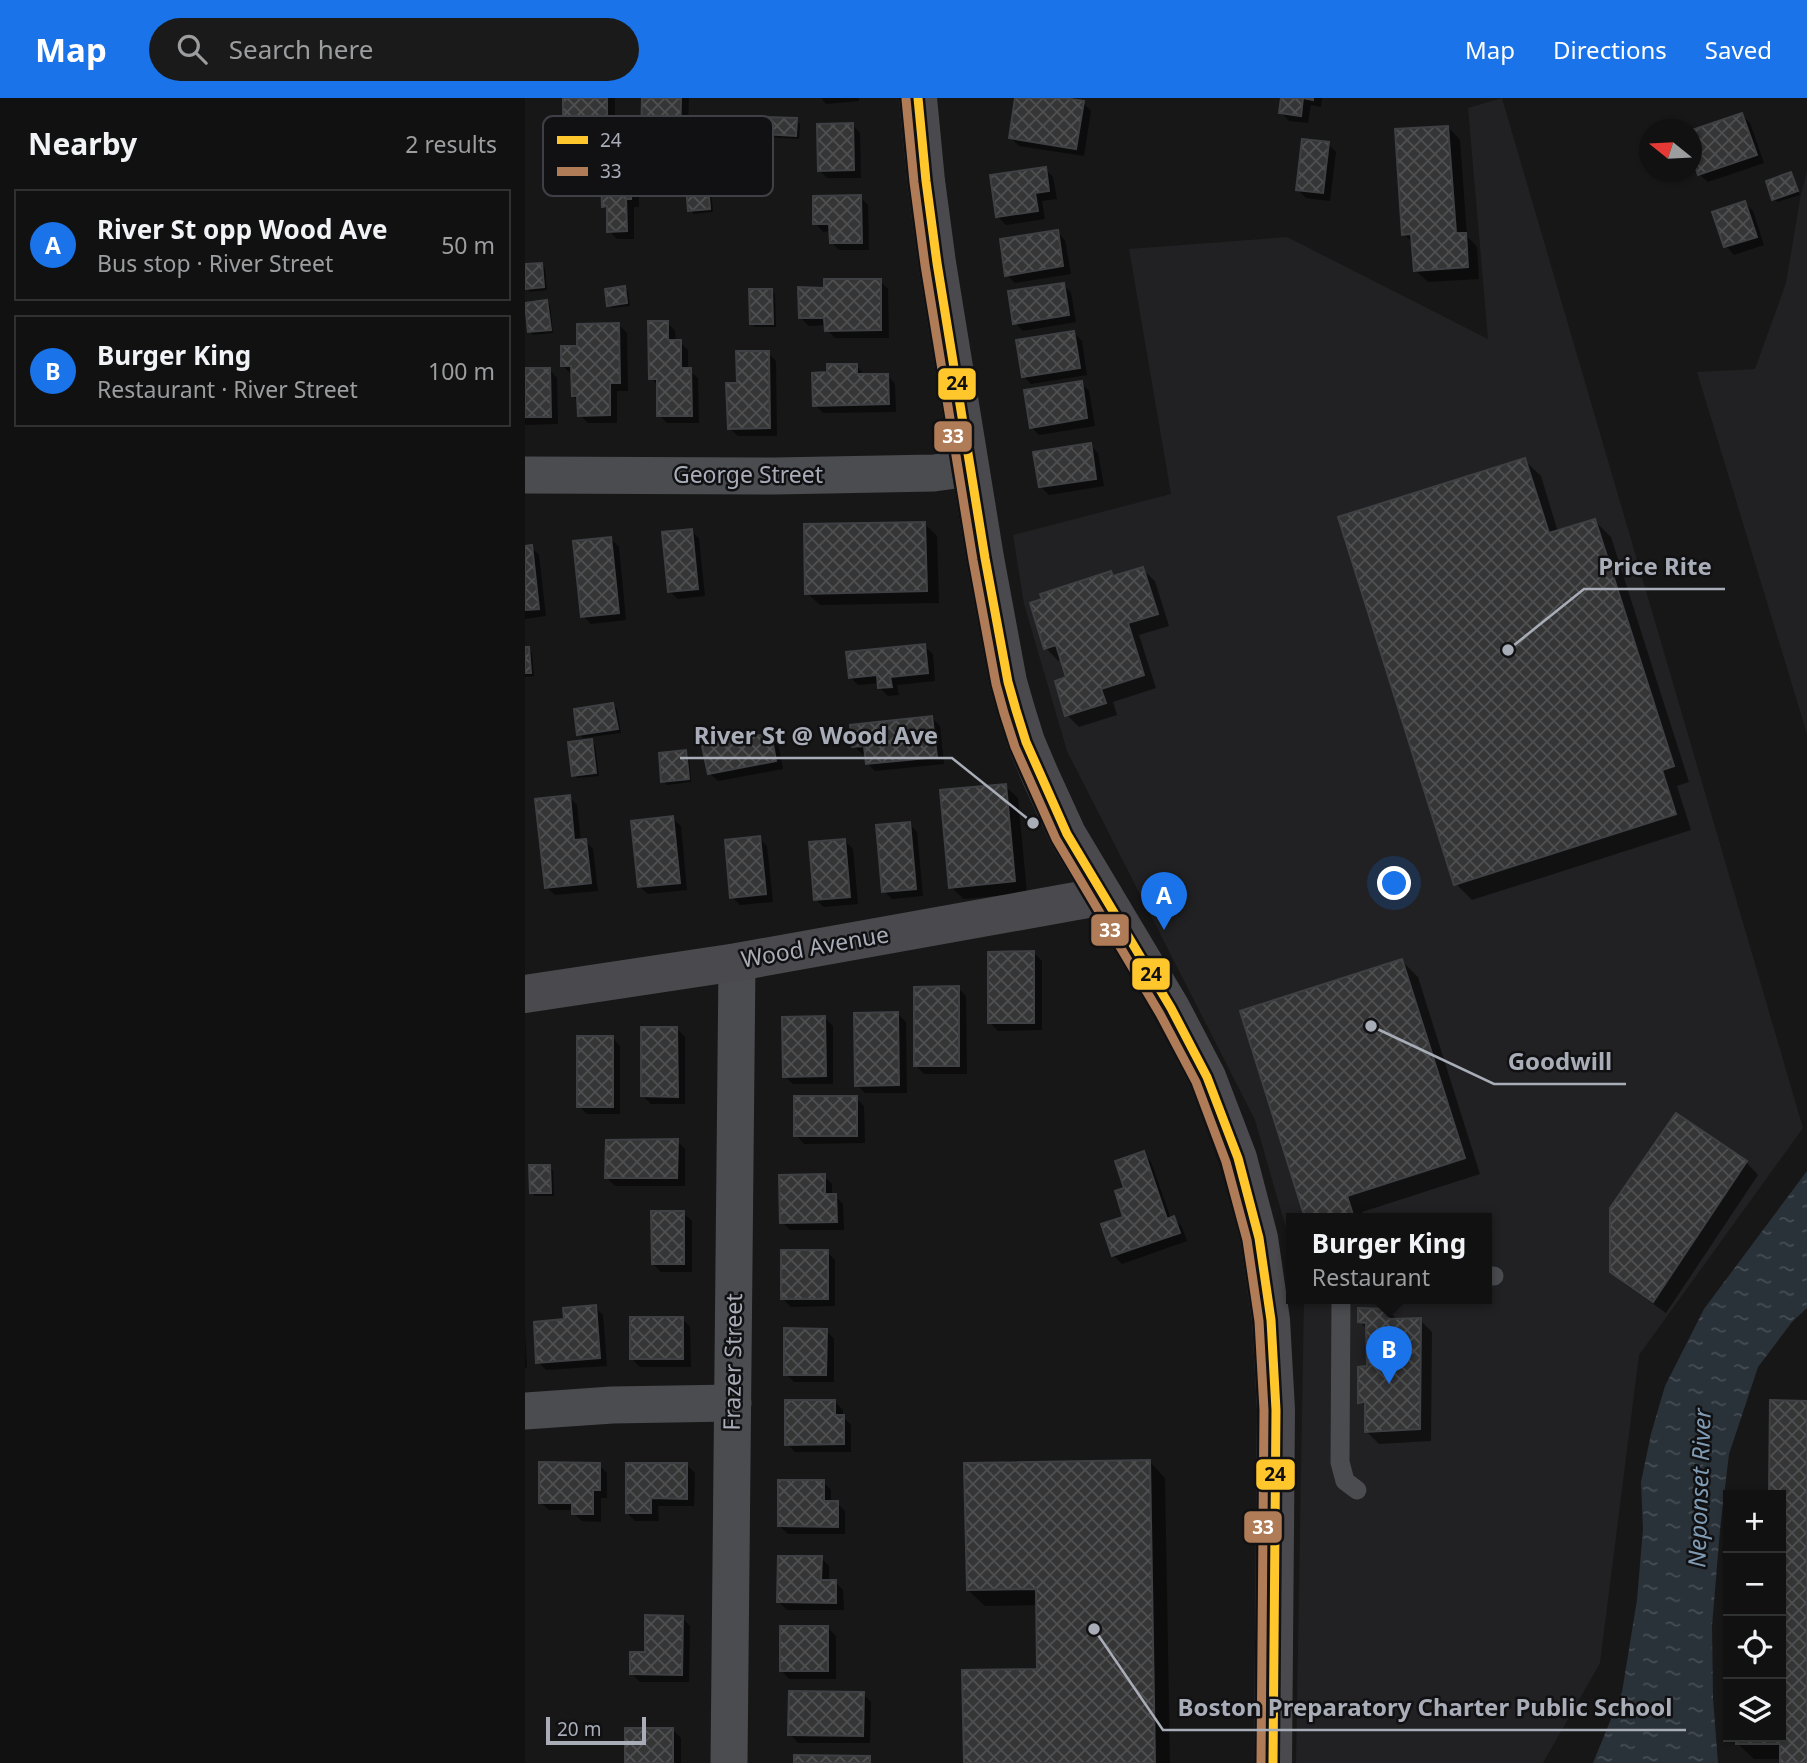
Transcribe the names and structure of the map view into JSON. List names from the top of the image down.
{
  "streets": {
    "main road": ["Wood Avenue"],
    "street": ["George Street", "Frazer Street"]
  },
  "crossings": [
    ["Wood Avenue", "Frazer Street"]
  ],
  "water": ["Neponset River"],
  "places": [
    "Price Rite",
    "River St @ Wood Ave",
    "Goodwill",
    "Boston Preparatory Charter Public School"
  ],
  "lines": ["transit line 24", "transit line 33"],
  "legend": ["24", "33"],
  "scale_bar": "20 m",
  "north": "left",
  "page": {
    "header": "Map",
    "search": "Search here",
    "nav": ["Map", "Directions", "Saved"],
    "heading": ["Nearby", "2 results"],
    "list": [
      {
        "mark": "A",
        "name": "River St opp Wood Ave",
        "note": "Bus stop · River Street",
        "value": "50 m"
      },
      {
        "mark": "B",
        "name": "Burger King",
        "note": "Restaurant · River Street",
        "value": "100 m"
      }
    ],
    "pins": ["A", "B"],
    "popup": ["Burger King", "Restaurant"],
    "map_buttons": ["+", "−"],
    "scale": "20 m"
  }
}
